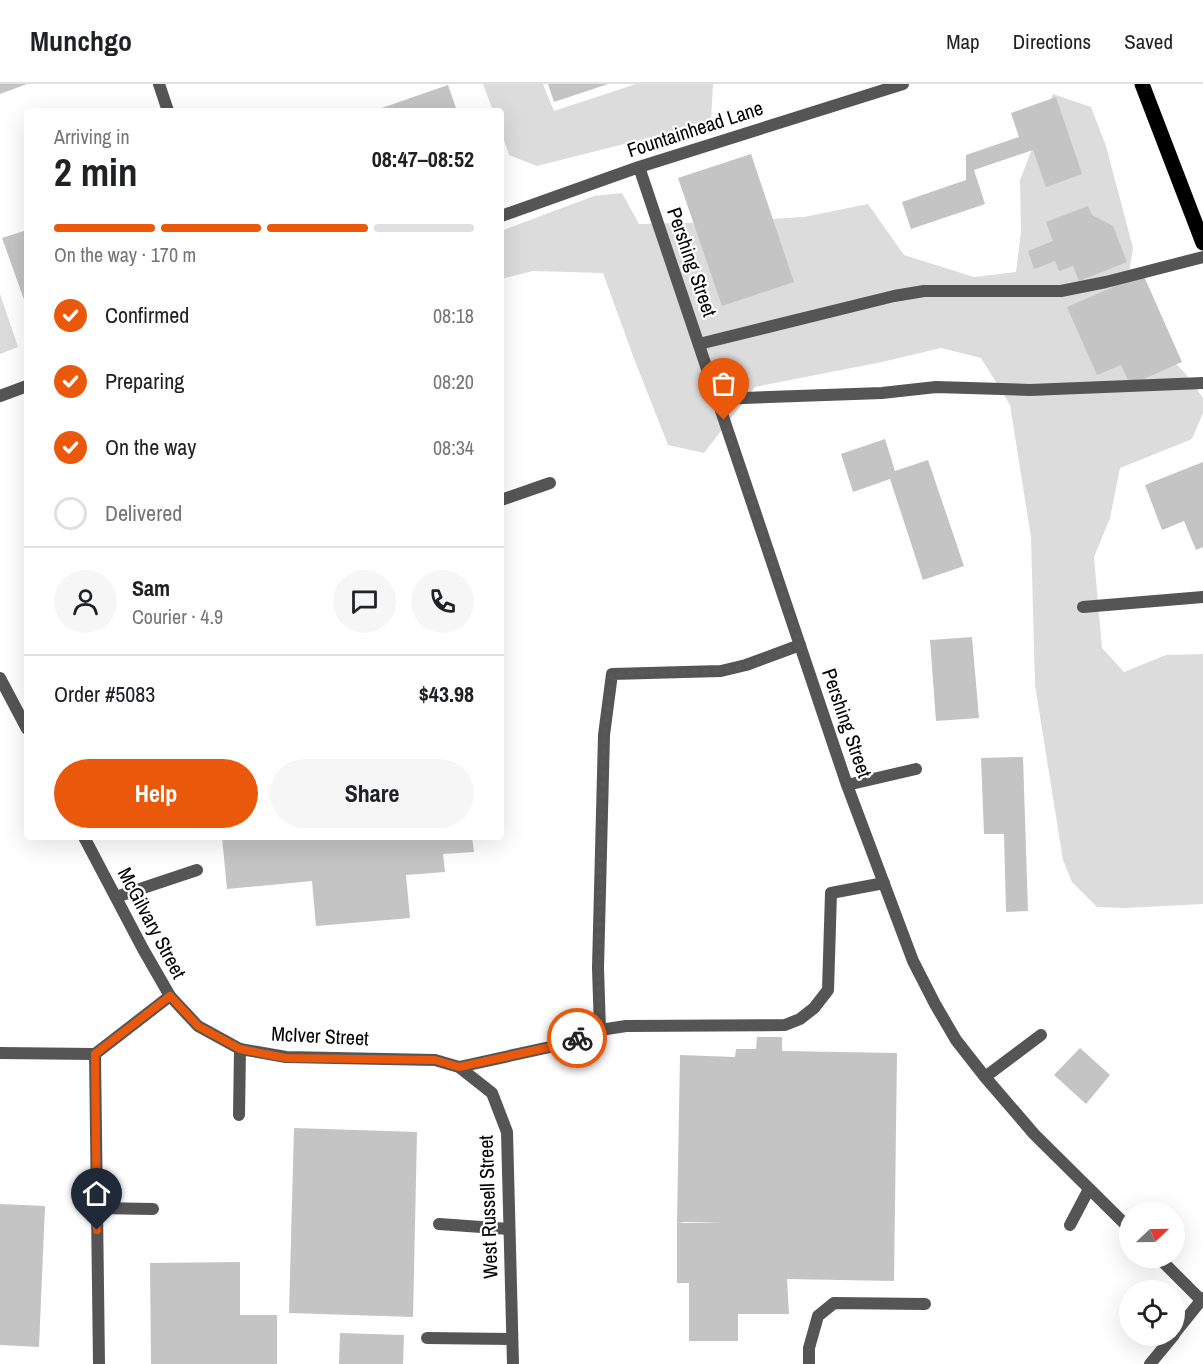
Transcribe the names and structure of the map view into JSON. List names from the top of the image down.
{
  "streets": {
    "street": [
      "Fountainhead Lane",
      "Pershing Street",
      "McGilvary Street",
      "McIver Street",
      "West Russell Street"
    ]
  },
  "crossings": [
    ["Fountainhead Lane", "Pershing Street"],
    ["McGilvary Street", "McIver Street"],
    ["McIver Street", "West Russell Street"]
  ],
  "north": "right",
  "page": {
    "header": "Munchgo",
    "nav": ["Map", "Directions", "Saved"],
    "heading": ["2 min", "Arriving in", "08:47–08:52"],
    "panel": [
      "Sam",
      "Courier · 4.9",
      "Order #5083",
      "$43.98"
    ],
    "bar": "On the way · 170 m",
    "list": [
      ["Confirmed", "08:18"],
      ["Preparing", "08:20"],
      ["On the way", "08:34"],
      "Delivered"
    ],
    "buttons": ["Help", "Share"]
  }
}
